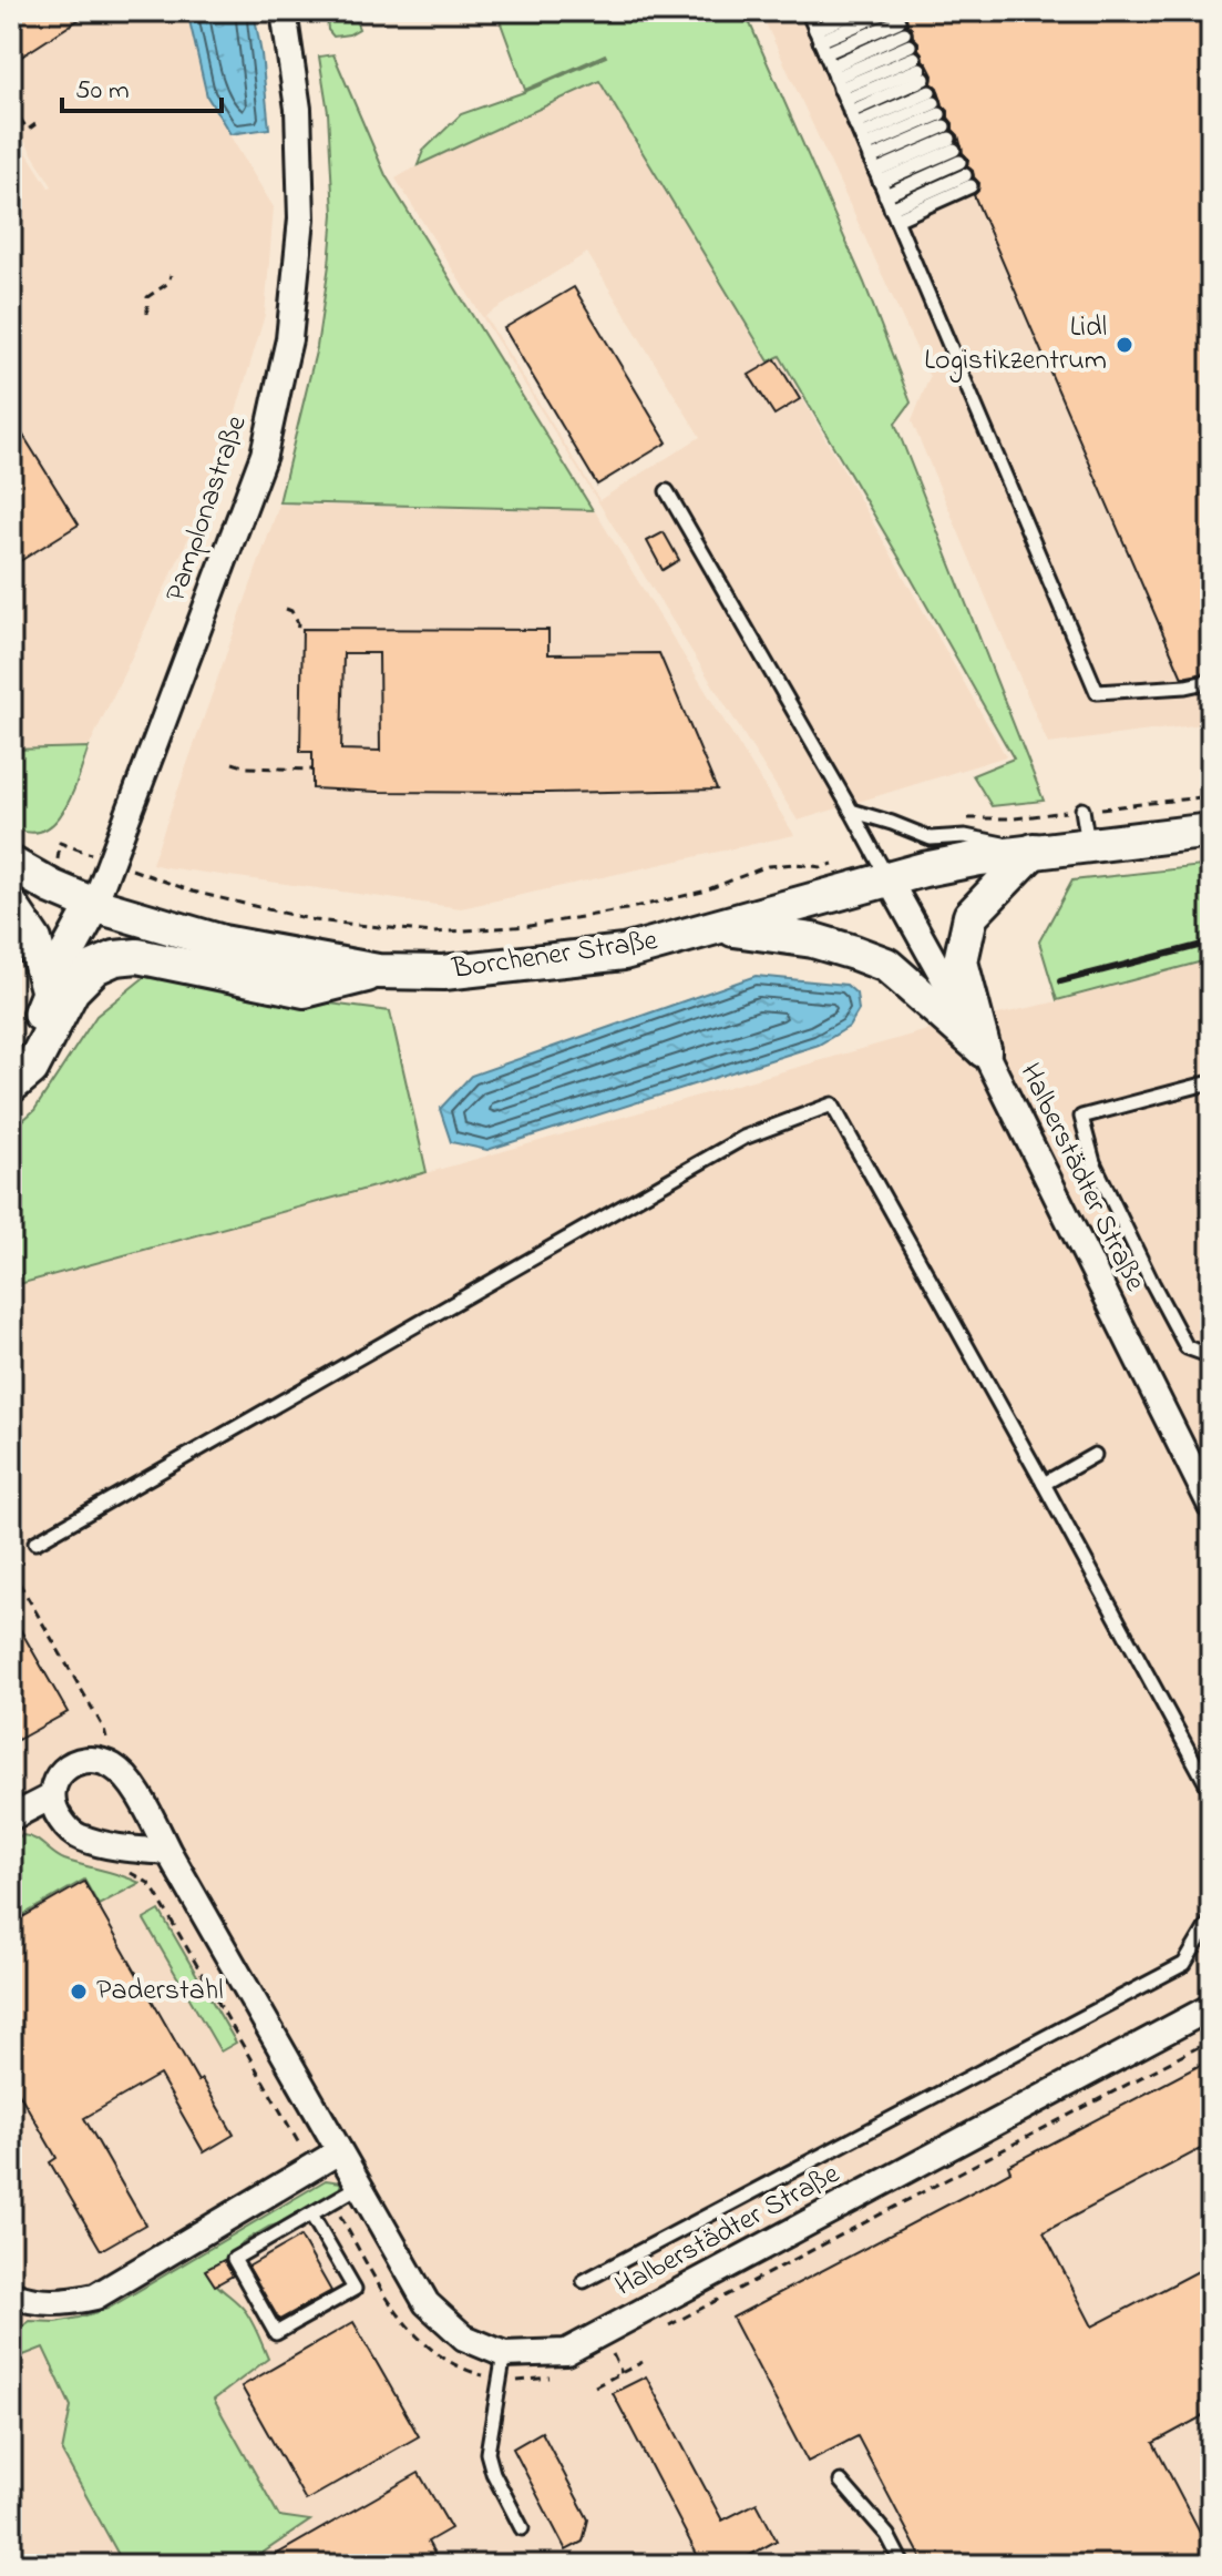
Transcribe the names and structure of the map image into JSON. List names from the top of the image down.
{
  "streets": {
    "main road": ["Borchener Straße"],
    "street": ["Pamplonastraße", "Halberstädter Straße"]
  },
  "crossings": [
    ["Pamplonastraße", "Borchener Straße"],
    ["Borchener Straße", "Halberstädter Straße"]
  ],
  "places": ["Lidl Logistikzentrum", "Paderstahl"],
  "scale_bar": "50 m"
}
